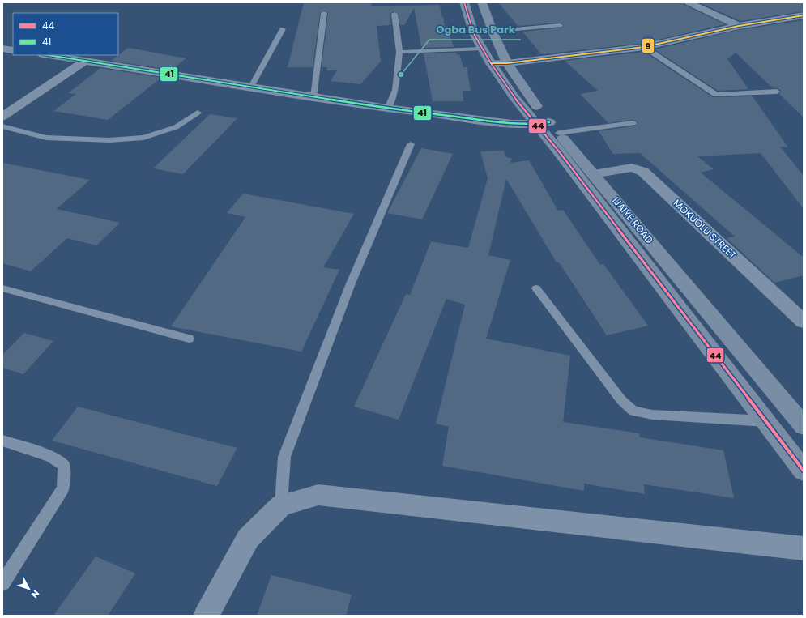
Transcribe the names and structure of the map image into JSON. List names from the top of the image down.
{
  "streets": {
    "main road": ["IJAIYE ROAD"],
    "street": ["MOKUOLU STREET"]
  },
  "crossings": [
    ["IJAIYE ROAD", "MOKUOLU STREET"]
  ],
  "places": ["Ogba Bus Park"],
  "lines": ["transit line 44", "transit line 9", "transit line 41"],
  "legend": ["44", "41"],
  "north": "bottom right"
}
